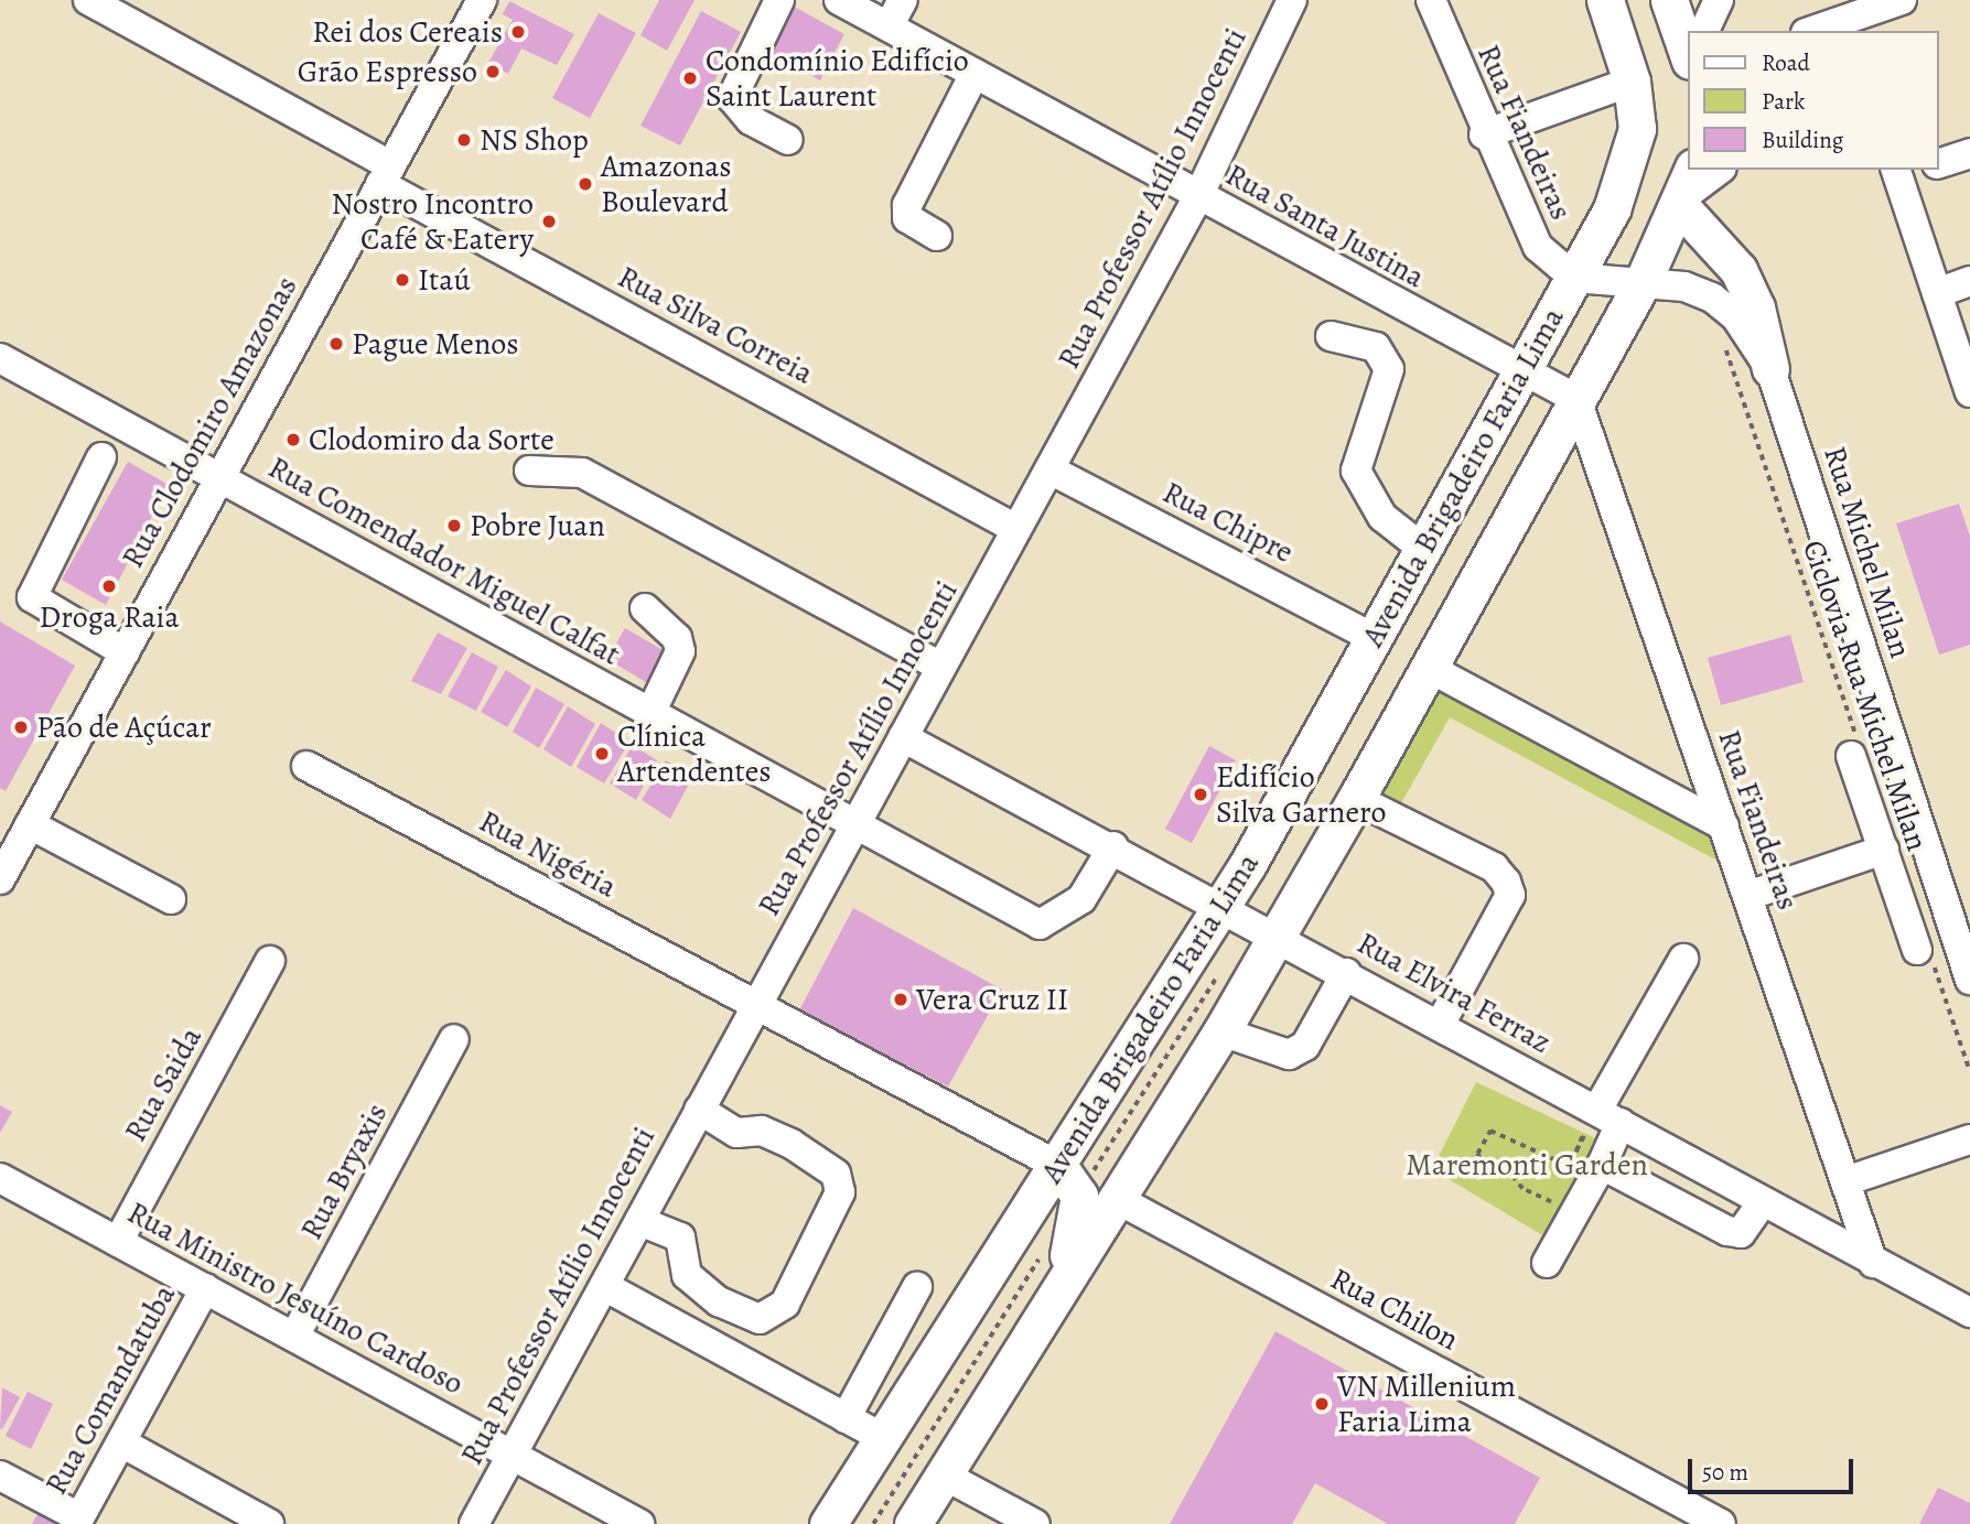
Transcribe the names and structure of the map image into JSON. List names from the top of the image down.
{
  "streets": {
    "main road": ["Avenida Brigadeiro Faria Lima"],
    "street": [
      "Rua Fiandeiras",
      "Rua Professor Atílio Innocenti",
      "Rua Santa Justina",
      "Rua Silva Correia",
      "Rua Clodomiro Amazonas",
      "Rua Chipre",
      "Rua Michel Milan",
      "Rua Comendador Miguel Calfat",
      "Rua Nigéria",
      "Rua Elvira Ferraz",
      "Rua Saida",
      "Rua Bryaxis",
      "Rua Ministro Jesuíno Cardoso",
      "Rua Chilon",
      "Rua Comandatuba"
    ],
    "path": ["Ciclovia Rua Michel Milan"]
  },
  "crossings": [
    ["Rua Fiandeiras", "Rua Santa Justina"],
    ["Rua Fiandeiras", "Avenida Brigadeiro Faria Lima"],
    ["Rua Fiandeiras", "Rua Michel Milan"],
    ["Rua Fiandeiras", "Rua Elvira Ferraz"],
    ["Rua Professor Atílio Innocenti", "Rua Santa Justina"],
    ["Rua Professor Atílio Innocenti", "Rua Silva Correia"],
    ["Rua Professor Atílio Innocenti", "Rua Chipre"],
    ["Rua Professor Atílio Innocenti", "Rua Comendador Miguel Calfat"],
    ["Rua Professor Atílio Innocenti", "Rua Nigéria"],
    ["Rua Professor Atílio Innocenti", "Rua Elvira Ferraz"],
    ["Rua Professor Atílio Innocenti", "Rua Ministro Jesuíno Cardoso"],
    ["Rua Santa Justina", "Avenida Brigadeiro Faria Lima"],
    ["Rua Silva Correia", "Rua Clodomiro Amazonas"],
    ["Rua Clodomiro Amazonas", "Rua Comendador Miguel Calfat"],
    ["Avenida Brigadeiro Faria Lima", "Rua Chipre"],
    ["Avenida Brigadeiro Faria Lima", "Rua Michel Milan"],
    ["Avenida Brigadeiro Faria Lima", "Rua Elvira Ferraz"],
    ["Avenida Brigadeiro Faria Lima", "Rua Chilon"],
    ["Rua Comendador Miguel Calfat", "Rua Elvira Ferraz"],
    ["Rua Saida", "Rua Ministro Jesuíno Cardoso"],
    ["Rua Bryaxis", "Rua Ministro Jesuíno Cardoso"],
    ["Rua Ministro Jesuíno Cardoso", "Rua Comandatuba"]
  ],
  "parks": ["Maremonti Garden"],
  "places": [
    "Rei dos Cereais",
    "Grão Espresso",
    "Condomínio Edifício Saint Laurent",
    "NS Shop",
    "Amazonas Boulevard",
    "Nostro Incontro Café & Eatery",
    "Itaú",
    "Pague Menos",
    "Clodomiro da Sorte",
    "Pobre Juan",
    "Droga Raia",
    "Pão de Açúcar",
    "Clínica Artendentes",
    "Edifício Silva Garnero",
    "Vera Cruz II",
    "VN Millenium Faria Lima"
  ],
  "legend": ["Road", "Park", "Building"],
  "scale_bar": "50 m"
}
